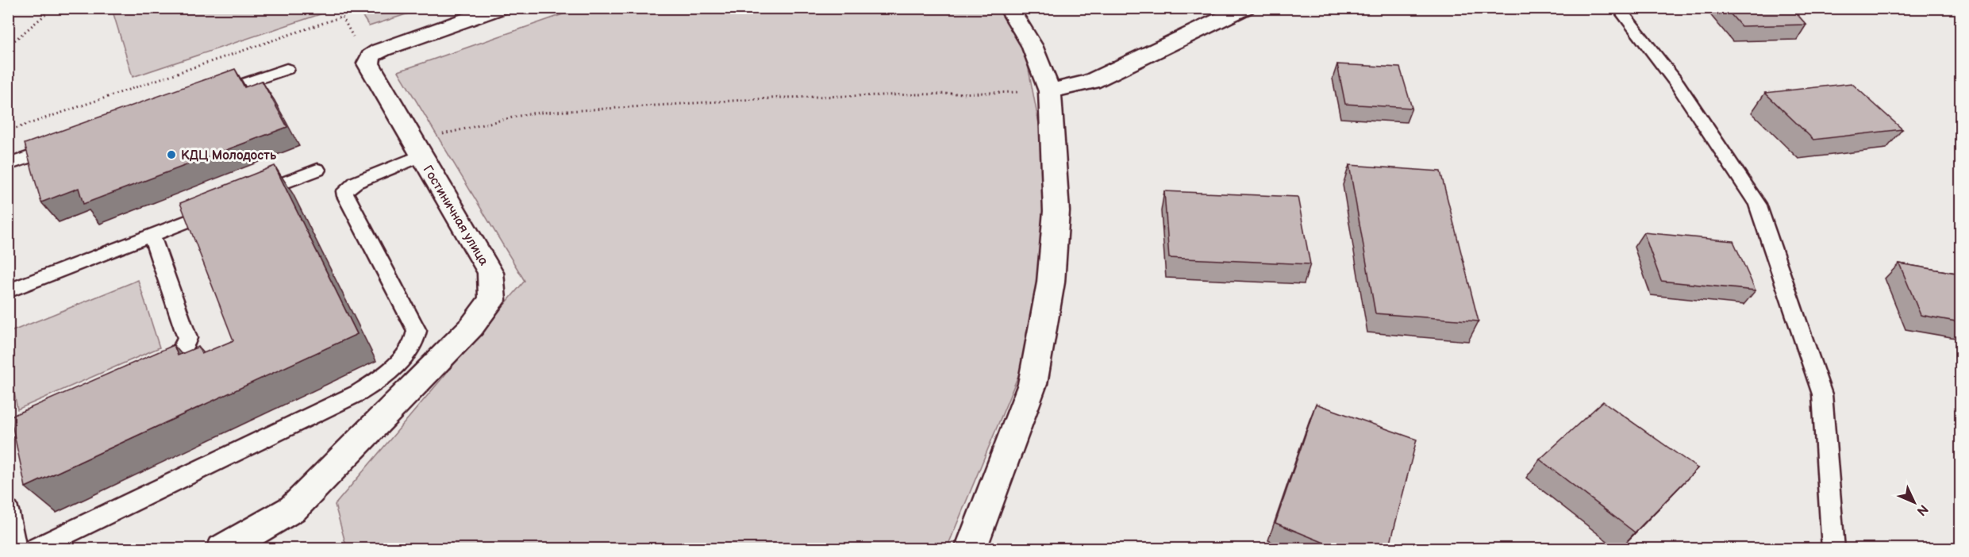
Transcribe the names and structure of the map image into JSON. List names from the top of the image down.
{
  "streets": {
    "street": ["Гостиничная улица"]
  },
  "places": ["КДЦ Молодость"],
  "north": "bottom right"
}
